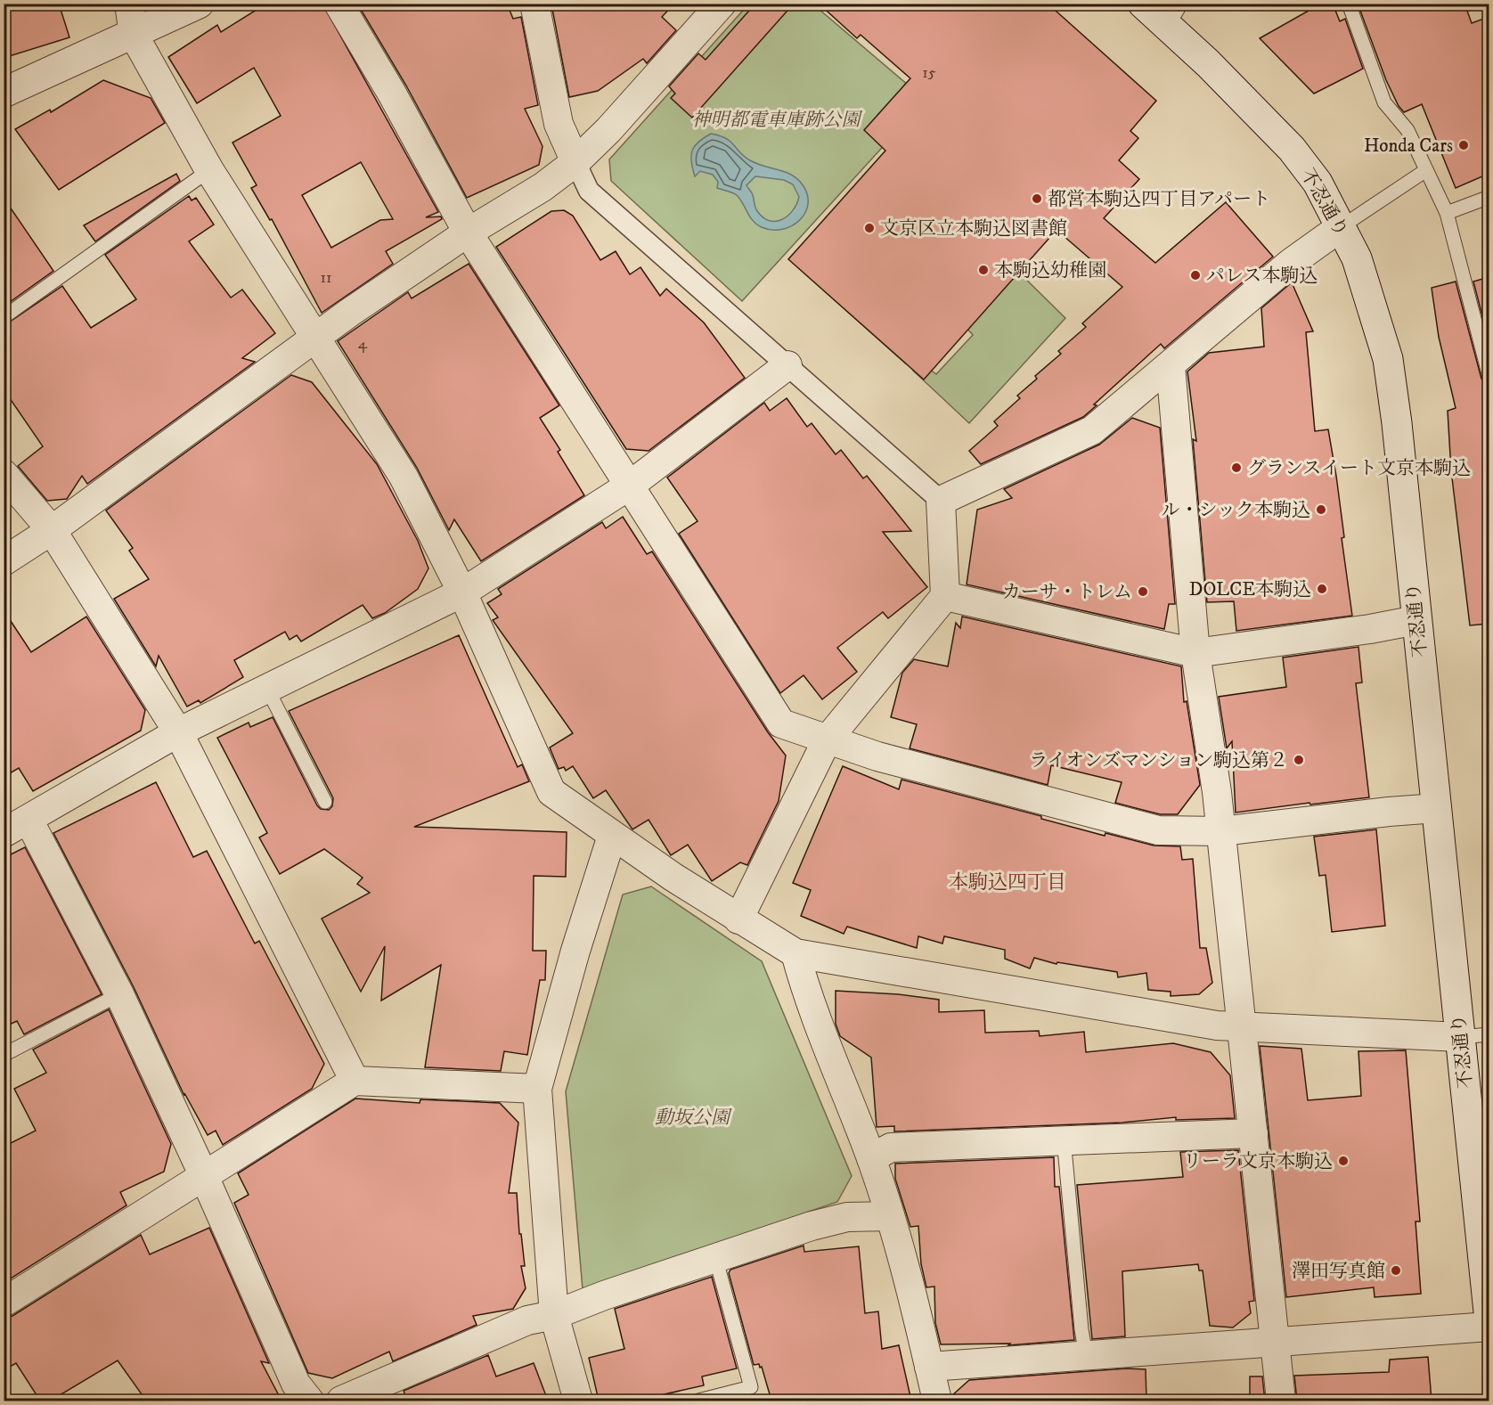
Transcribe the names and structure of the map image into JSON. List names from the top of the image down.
{
  "streets": {
    "main road": ["不忍通り"]
  },
  "districts": ["本駒込四丁目"],
  "parks": ["神明都電車庫跡公園", "動坂公園"],
  "places": [
    "Honda Cars",
    "都営本駒込四丁目アパート",
    "文京区立本駒込図書館",
    "本駒込幼稚園",
    "パレス本駒込",
    "グランスイート文京本駒込",
    "ル・シック本駒込",
    "DOLCE本駒込",
    "カーサ・トレム",
    "ライオンズマンション駒込第２",
    "リーラ文京本駒込",
    "澤田写真館"
  ],
  "house_numbers": ["15", "11", "4"]
}
